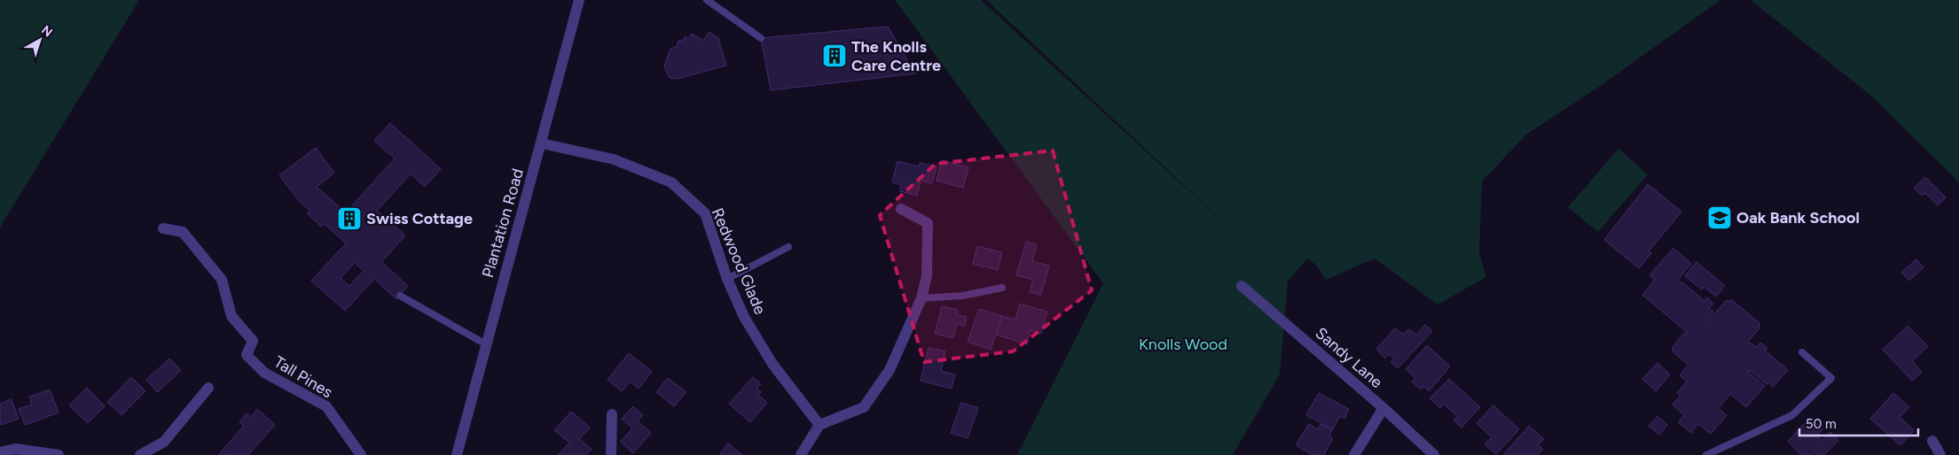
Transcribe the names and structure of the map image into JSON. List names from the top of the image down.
{
  "streets": {
    "street": [
      "Plantation Road",
      "Redwood Glade",
      "Sandy Lane",
      "Tall Pines"
    ]
  },
  "crossings": [
    ["Plantation Road", "Redwood Glade"]
  ],
  "parks": ["Knolls Wood"],
  "places": {
    "building": ["The Knolls Care Centre", "Swiss Cottage"],
    "school or university": ["Oak Bank School"]
  },
  "scale_bar": "50 m",
  "north": "top right"
}
